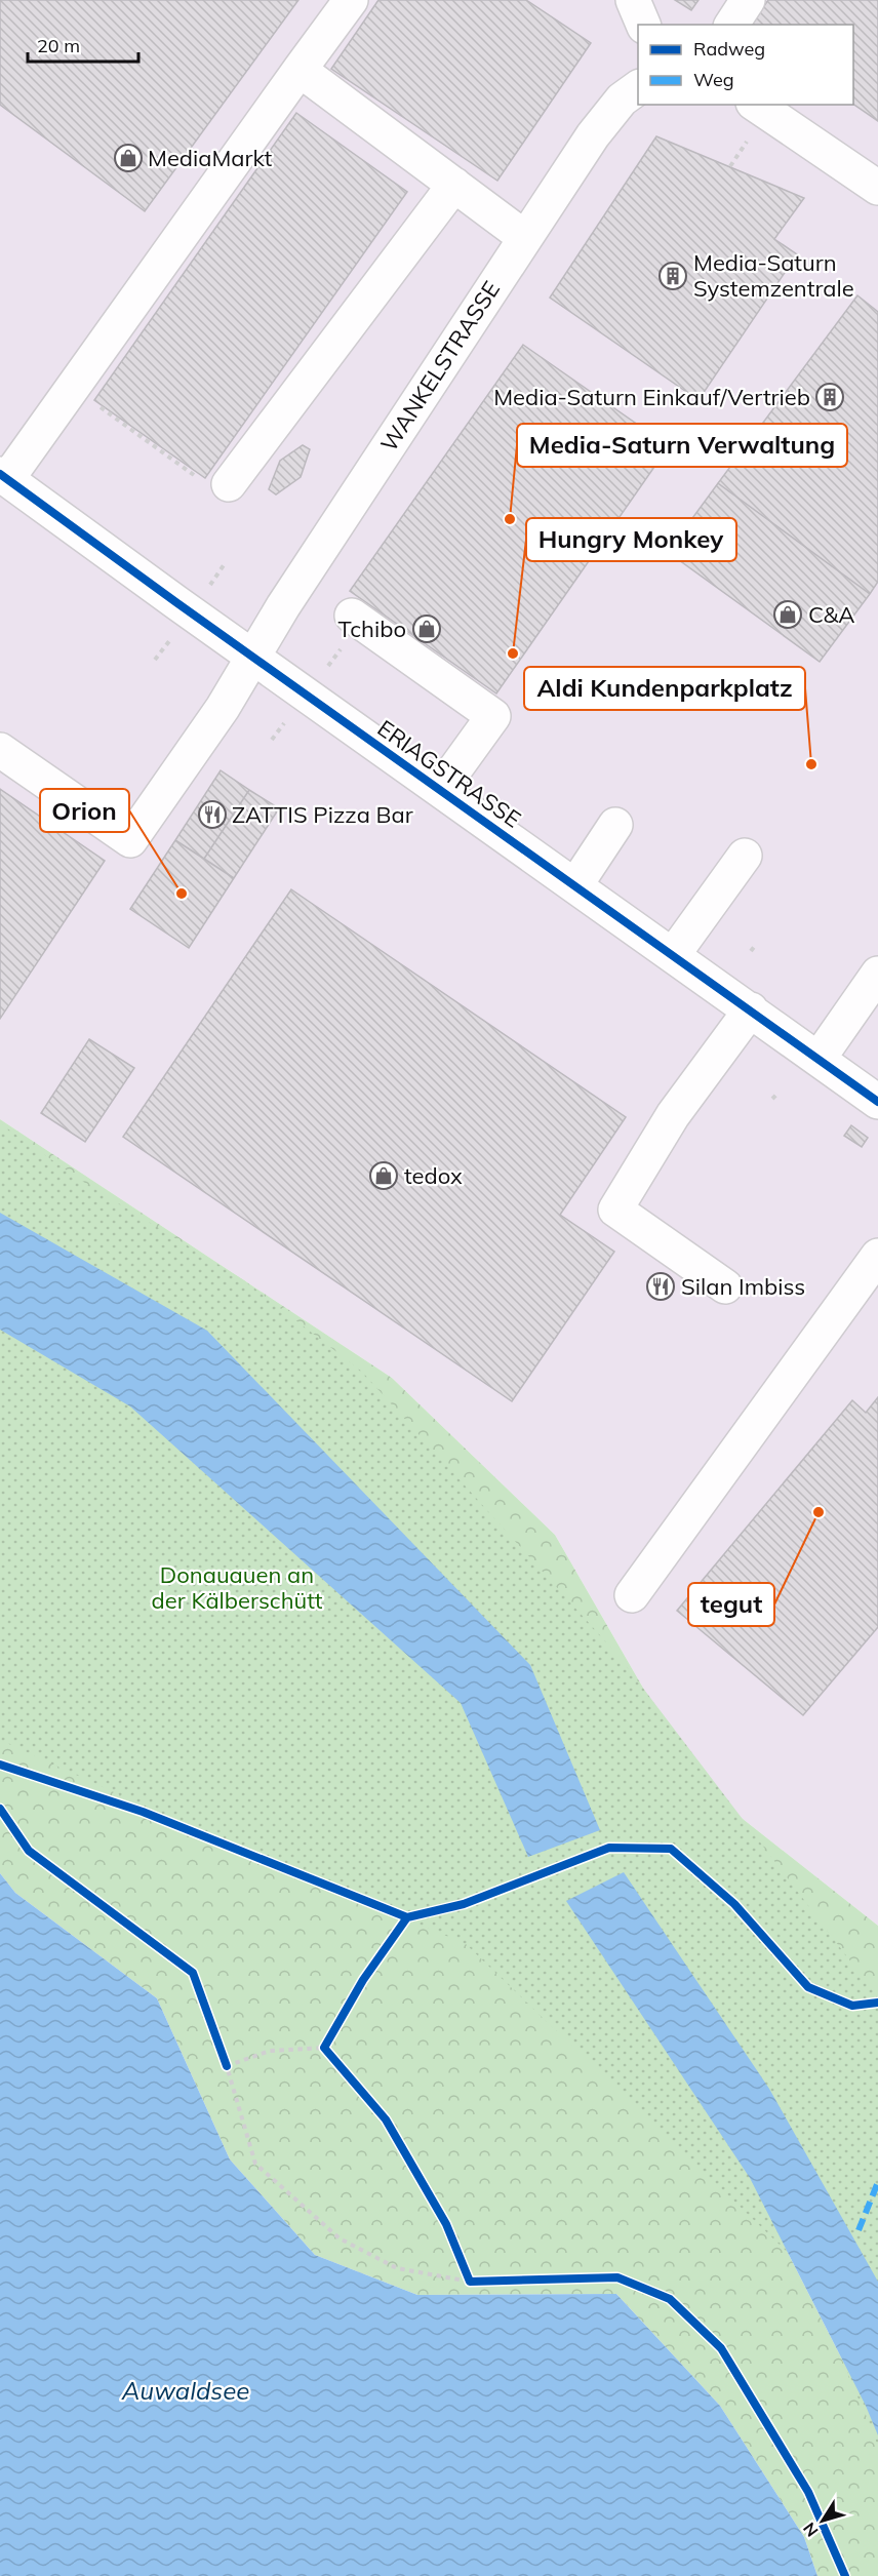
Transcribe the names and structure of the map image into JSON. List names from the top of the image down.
{
  "streets": {
    "street": ["WANKELSTRASSE", "ERIAGSTRASSE"]
  },
  "crossings": [
    ["WANKELSTRASSE", "ERIAGSTRASSE"]
  ],
  "water": ["Auwaldsee"],
  "parks": ["Donauauen an der Kälberschütt"],
  "places": {
    "shop": [
      "MediaMarkt",
      "C&A",
      "Tchibo",
      "tedox"
    ],
    "building": ["Media-Saturn Systemzentrale", "Media-Saturn Einkauf/Vertrieb"],
    "other": [
      "Media-Saturn Verwaltung",
      "Hungry Monkey",
      "Aldi Kundenparkplatz",
      "Orion",
      "tegut"
    ],
    "restaurant": ["ZATTIS Pizza Bar", "Silan Imbiss"]
  },
  "legend": ["Radweg", "Weg"],
  "scale_bar": "20 m",
  "north": "bottom left"
}
